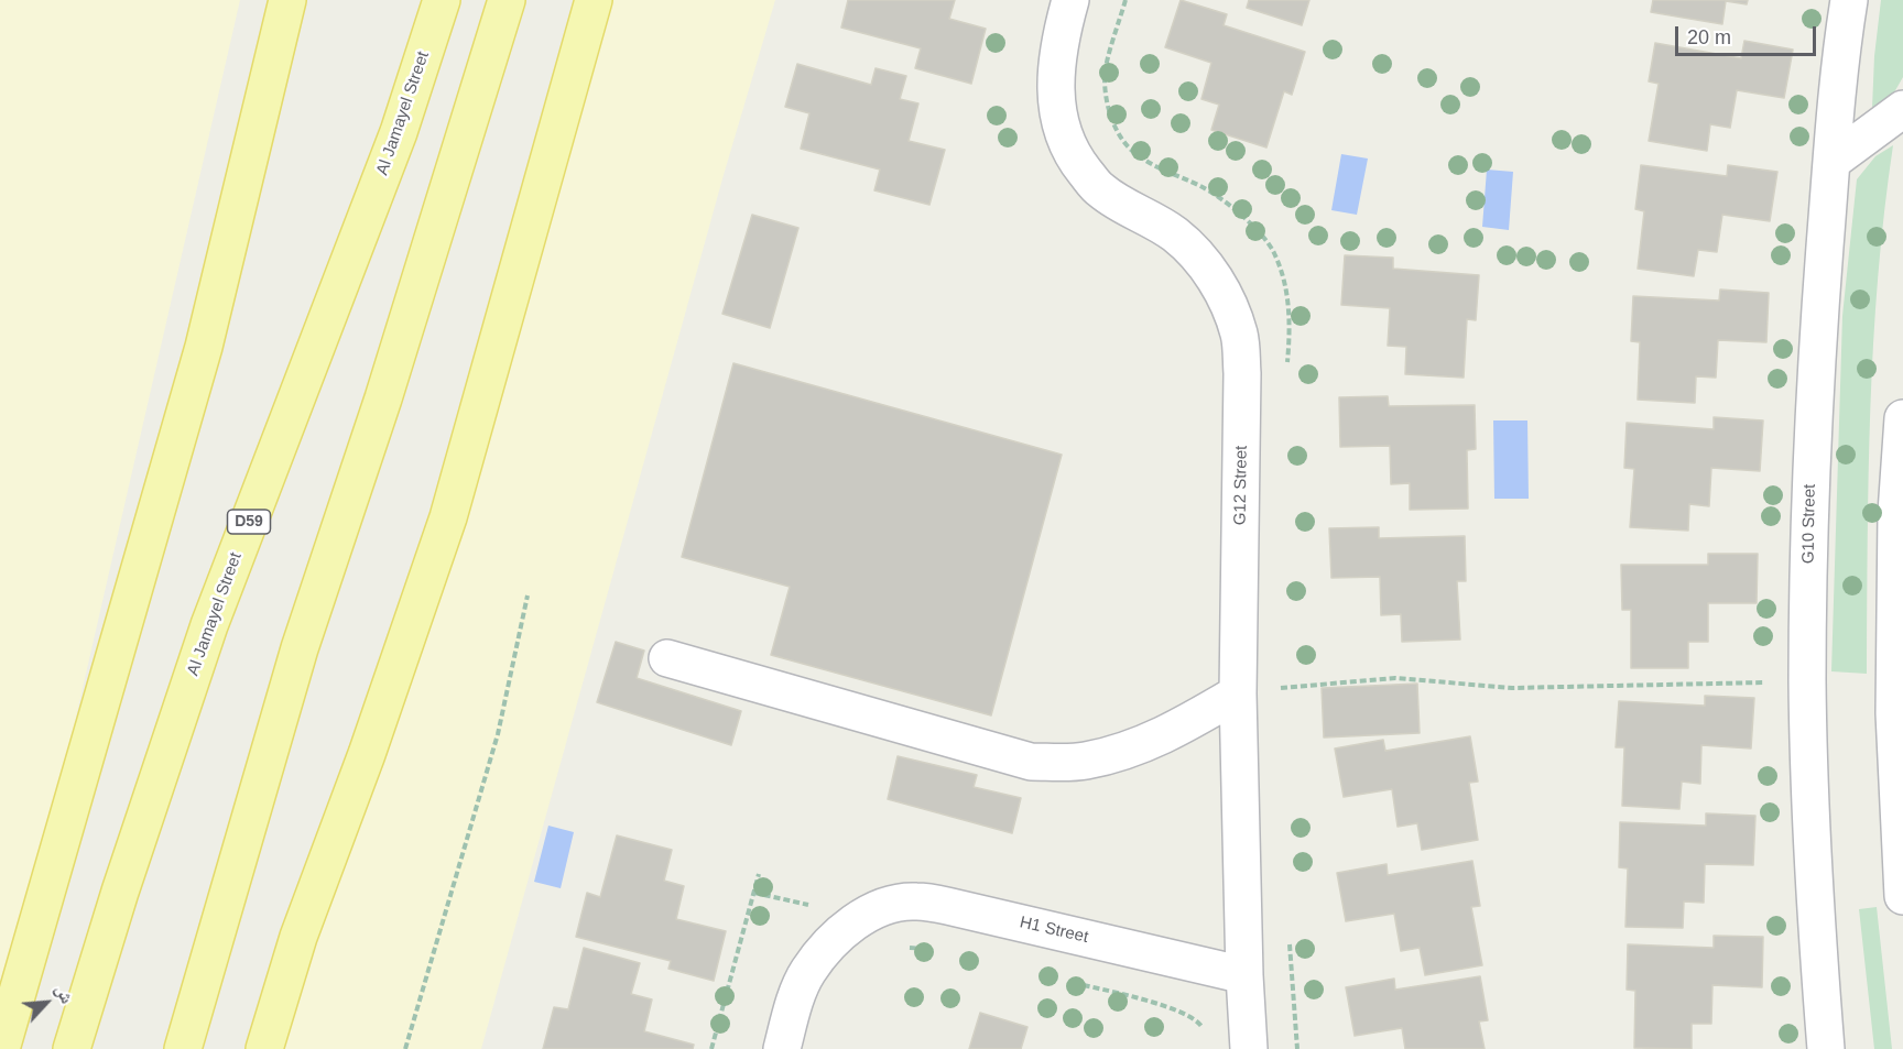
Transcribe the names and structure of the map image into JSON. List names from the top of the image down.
{
  "streets": {
    "main road": ["Al Jamayel Street", "D59"],
    "street": ["G12 Street", "G10 Street", "H1 Street"]
  },
  "crossings": [
    ["G12 Street", "H1 Street"]
  ],
  "scale_bar": "20 m",
  "north": "top right"
}
